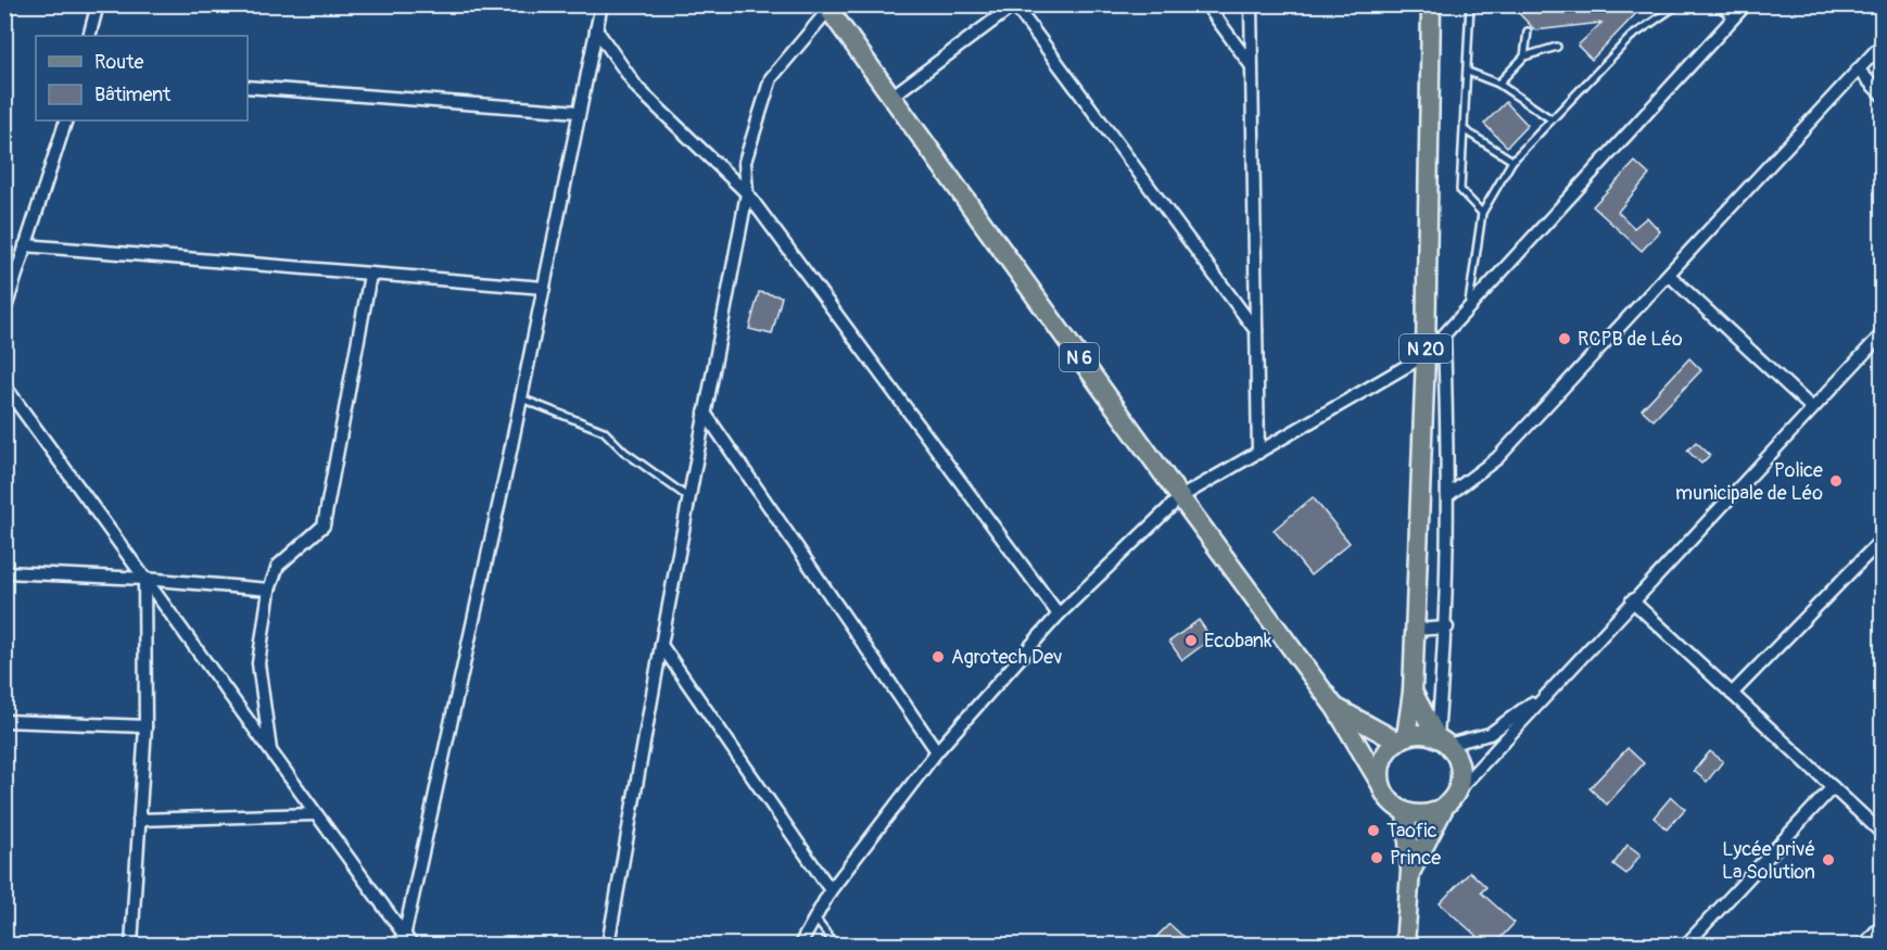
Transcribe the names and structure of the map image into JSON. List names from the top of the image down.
{
  "streets": {
    "main road": ["N 20", "N 6"]
  },
  "crossings": [
    ["N 20", "N 6"]
  ],
  "places": [
    "RCPB de Léo",
    "Police municipale de Léo",
    "Ecobank",
    "Agrotech Dev",
    "Taofic",
    "Prince",
    "Lycée privé La Solution"
  ],
  "legend": ["Route", "Bâtiment"]
}
